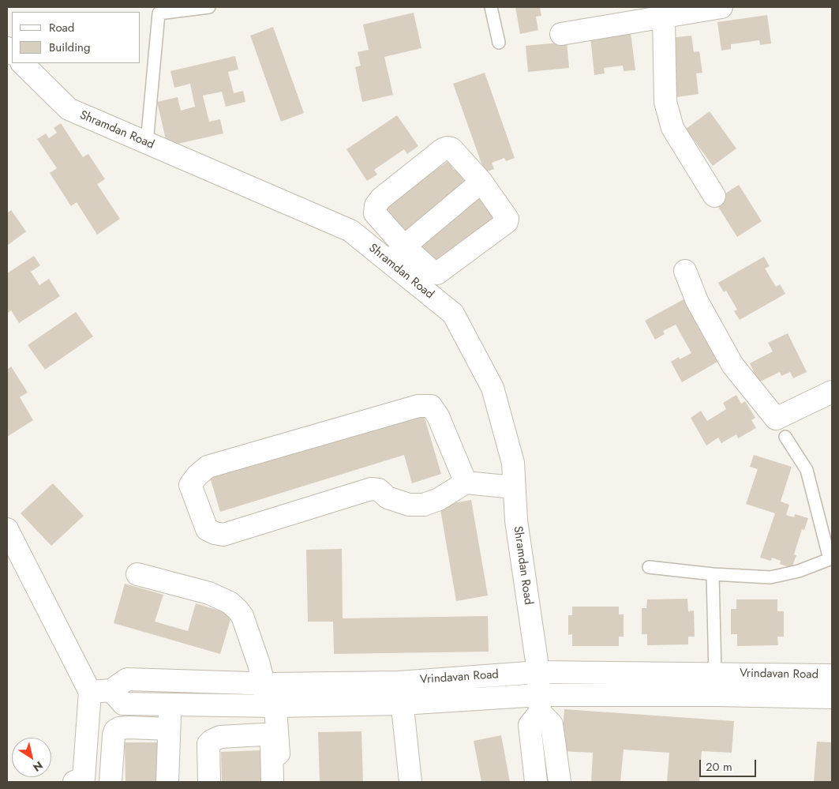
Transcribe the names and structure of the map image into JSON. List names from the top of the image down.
{
  "streets": {
    "street": ["Shramdan Road", "Vrindavan Road"]
  },
  "crossings": [
    ["Shramdan Road", "Vrindavan Road"]
  ],
  "legend": ["Road", "Building"],
  "scale_bar": "20 m",
  "north": "bottom right"
}
